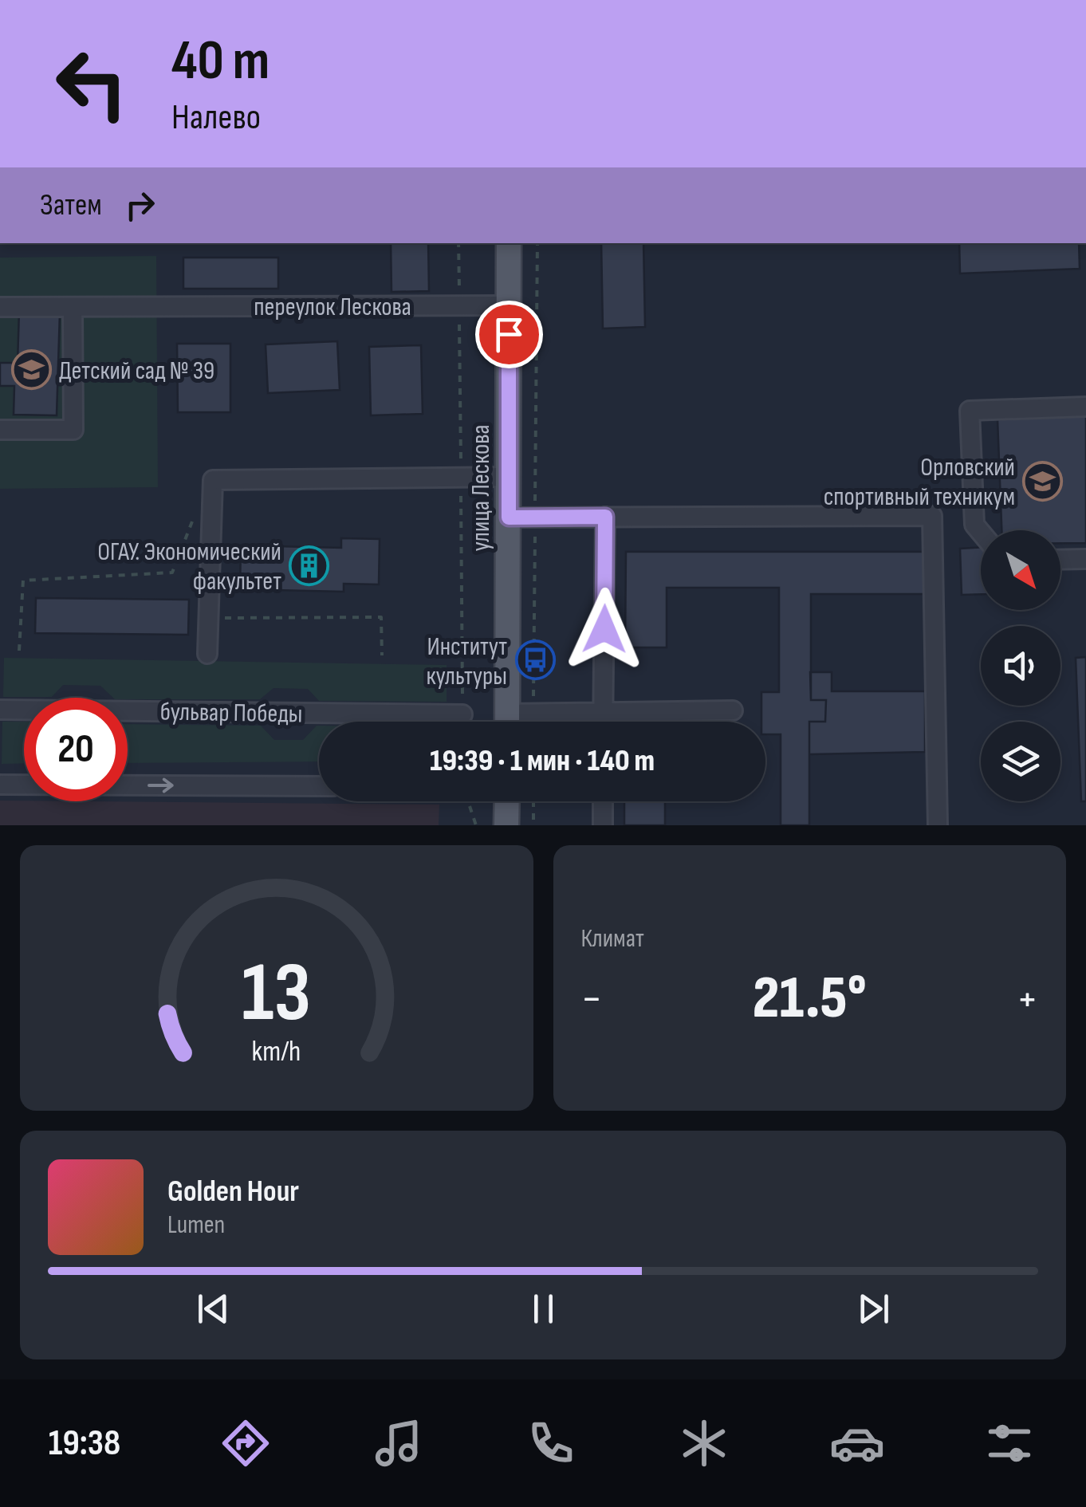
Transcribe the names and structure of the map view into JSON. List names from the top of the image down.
{
  "streets": {
    "main road": ["улица Лескова"],
    "street": ["переулок Лескова", "бульвар Победы"]
  },
  "crossings": [
    ["переулок Лескова", "улица Лескова"]
  ],
  "places": {
    "school or university": ["Детский сад № 39", "Орловский спортивный техникум"],
    "building": ["ОГАУ. Экономический факультет"],
    "bus stop": ["Институт культуры"]
  },
  "north": "bottom right",
  "page": {
    "turn": ["40 m", "Налево"],
    "then": "Затем",
    "limit": "20",
    "trip": "19:39 · 1 мин · 140 m",
    "tile": "Климат",
    "heat": ["−", "21.5°", "+"],
    "song": ["Golden Hour", "Lumen"],
    "tabs": "19:38",
    "gauge": ["13", "km/h"]
  }
}
